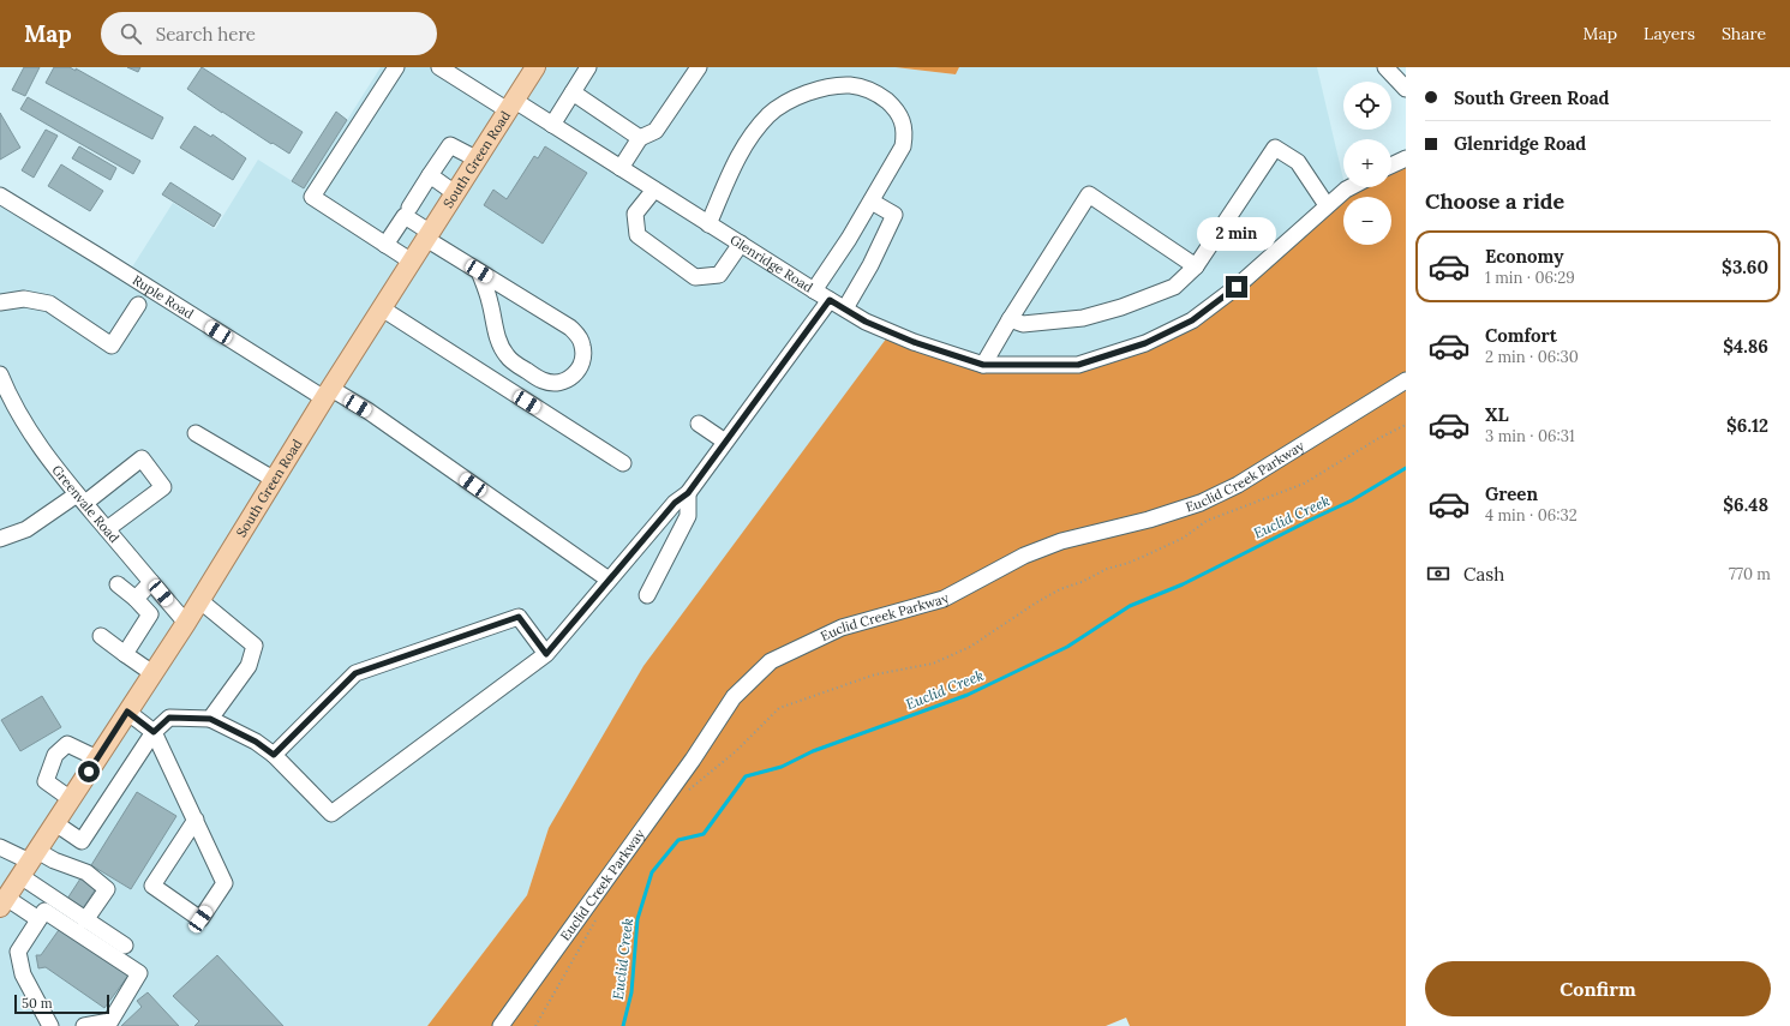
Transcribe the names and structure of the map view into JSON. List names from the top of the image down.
{
  "streets": {
    "main road": ["South Green Road"],
    "street": [
      "Glenridge Road",
      "Ruple Road",
      "Euclid Creek Parkway",
      "Greenvale Road"
    ]
  },
  "crossings": [
    ["South Green Road", "Glenridge Road"],
    ["South Green Road", "Ruple Road"],
    ["South Green Road", "Greenvale Road"]
  ],
  "water": ["Euclid Creek"],
  "scale_bar": "50 m",
  "page": {
    "header": "Map",
    "search": "Search here",
    "nav": ["Map", "Layers", "Share"],
    "banner": ["South Green Road", "Glenridge Road"],
    "map_buttons": ["+", "−"],
    "heading": "Choose a ride",
    "bubble": "2 min",
    "list": [
      {
        "name": "Economy",
        "note": "1 min · 06:29",
        "value": "$3.60"
      },
      {
        "name": "Comfort",
        "note": "2 min · 06:30",
        "value": "$4.86"
      },
      {
        "name": "XL",
        "note": "3 min · 06:31",
        "value": "$6.12"
      },
      {
        "name": "Green",
        "note": "4 min · 06:32",
        "value": "$6.48"
      }
    ],
    "pay": ["Cash", "770 m"],
    "buttons": "Confirm",
    "scale": "50 m"
  }
}
